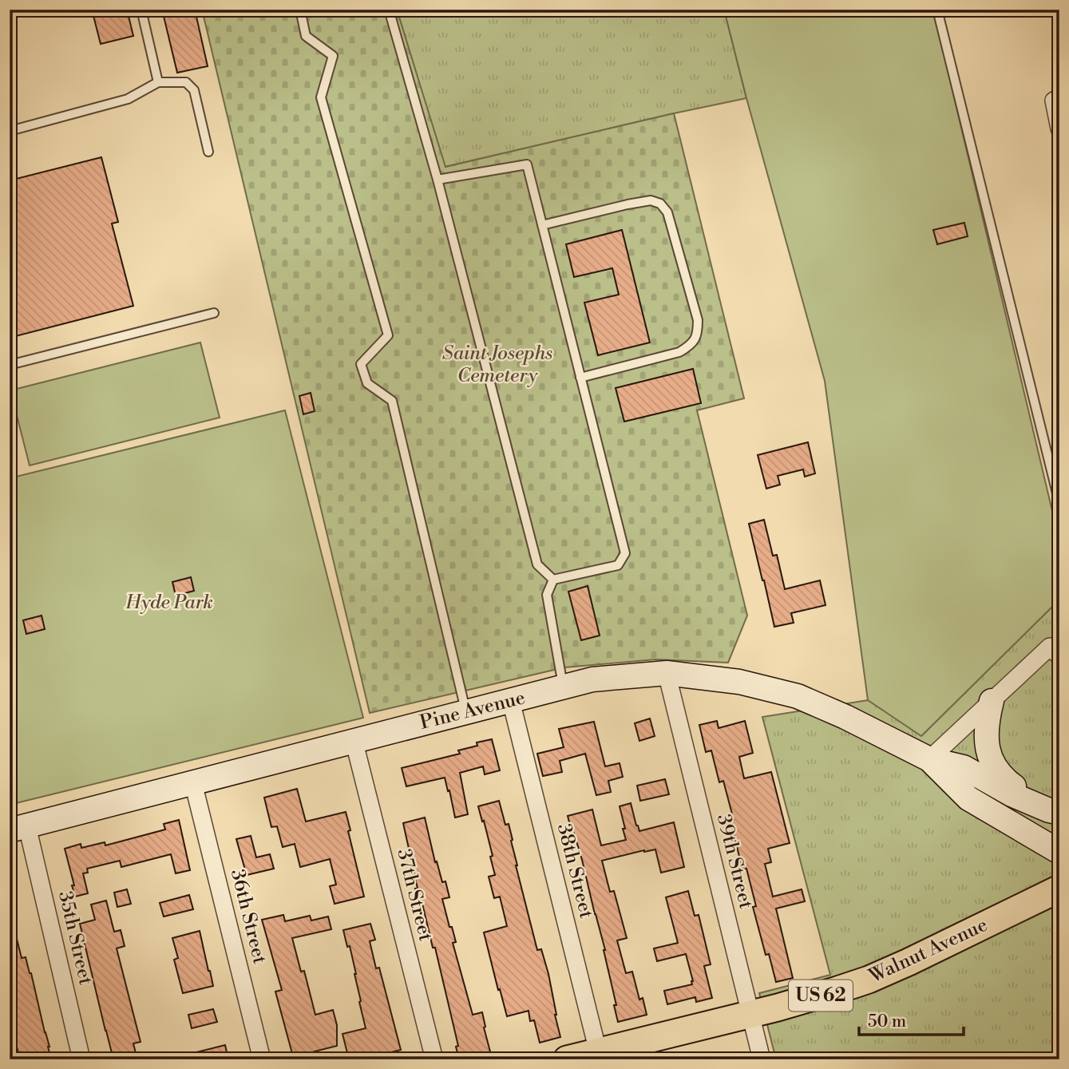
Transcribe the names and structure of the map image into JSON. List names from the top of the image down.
{
  "streets": {
    "main road": ["Pine Avenue", "Walnut Avenue", "US 62"],
    "street": [
      "39th Street",
      "38th Street",
      "37th Street",
      "36th Street",
      "35th Street"
    ]
  },
  "crossings": [
    ["Pine Avenue", "39th Street"],
    ["Pine Avenue", "38th Street"],
    ["Pine Avenue", "37th Street"],
    ["Pine Avenue", "36th Street"],
    ["Pine Avenue", "35th Street"],
    ["39th Street", "Walnut Avenue"],
    ["38th Street", "Walnut Avenue"]
  ],
  "parks": ["Saint Josephs Cemetery", "Hyde Park"],
  "scale_bar": "50 m"
}
